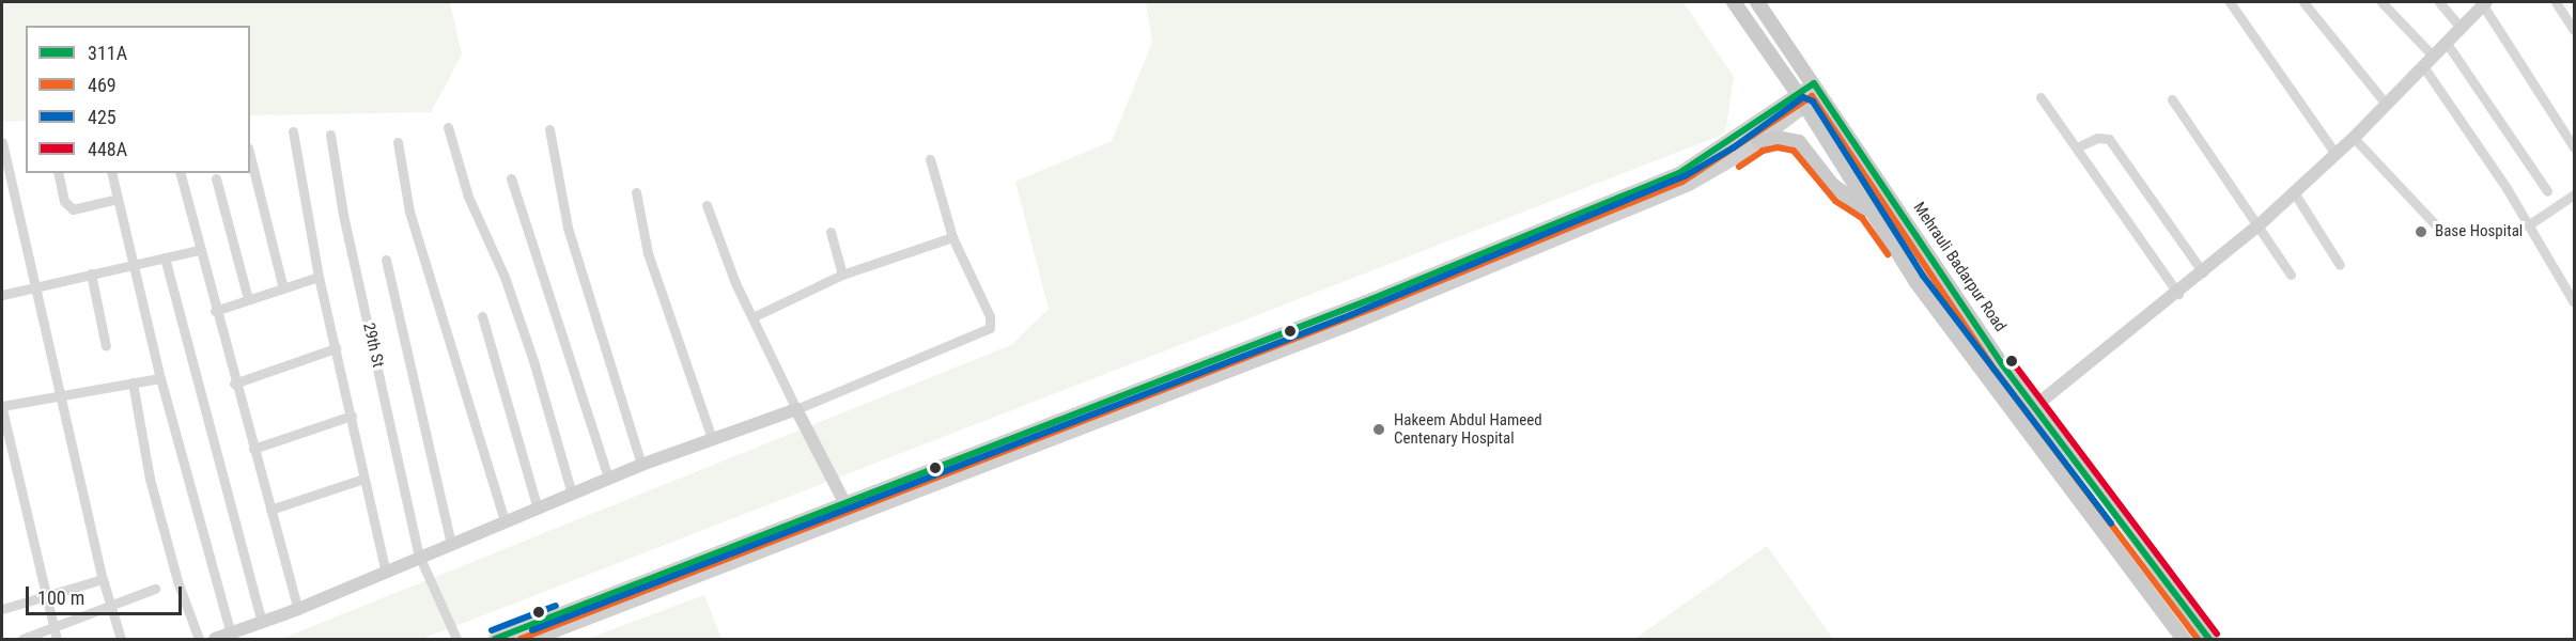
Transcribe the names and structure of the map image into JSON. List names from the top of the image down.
{
  "streets": {
    "main road": ["Mehrauli Badarpur Road"],
    "street": ["29th St"]
  },
  "places": ["Base Hospital", "Hakeem Abdul Hameed Centenary Hospital"],
  "lines": [
    "transit line 311A",
    "transit line 469",
    "transit line 425",
    "transit line 448A"
  ],
  "legend": [
    "311A",
    "469",
    "425",
    "448A"
  ],
  "scale_bar": "100 m"
}
